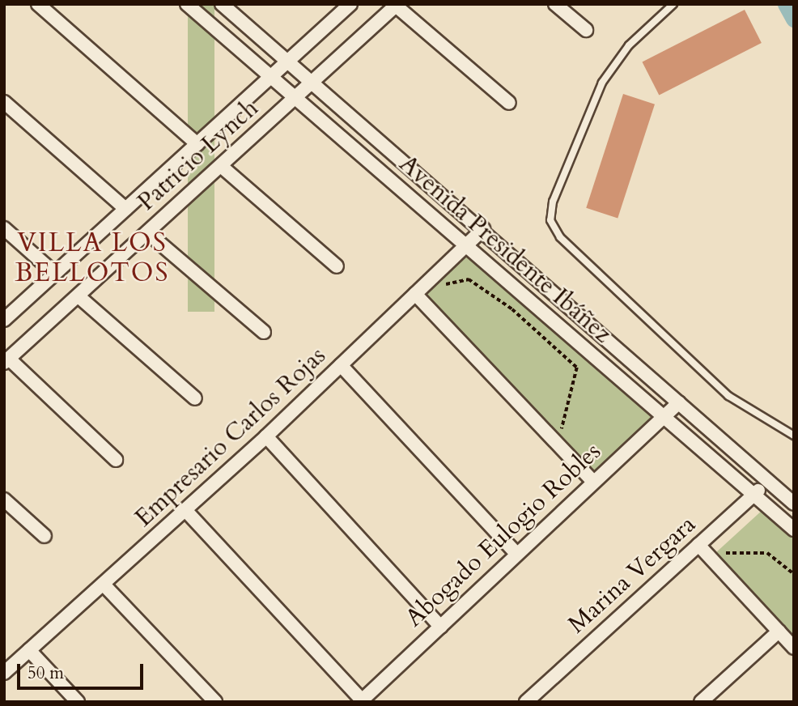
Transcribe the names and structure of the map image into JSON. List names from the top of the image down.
{
  "streets": {
    "street": [
      "Patricio Lynch",
      "Avenida Presidente Ibáñez",
      "Empresario Carlos Rojas",
      "Abogado Eulogio Robles",
      "Marina Vergara"
    ]
  },
  "crossings": [
    ["Patricio Lynch", "Avenida Presidente Ibáñez"],
    ["Avenida Presidente Ibáñez", "Empresario Carlos Rojas"],
    ["Avenida Presidente Ibáñez", "Abogado Eulogio Robles"],
    ["Avenida Presidente Ibáñez", "Marina Vergara"]
  ],
  "districts": ["VILLA LOS BELLOTOS"],
  "scale_bar": "50 m"
}
